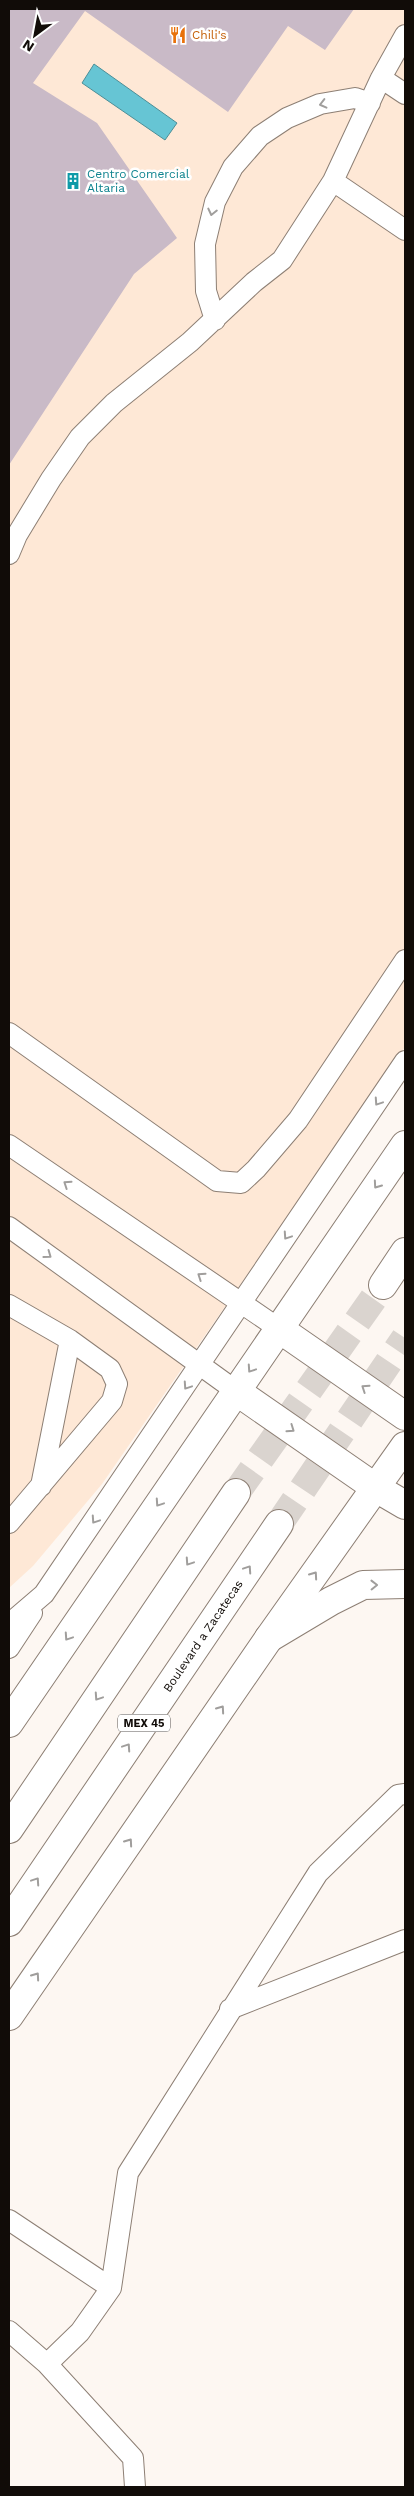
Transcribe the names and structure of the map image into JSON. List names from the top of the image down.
{
  "streets": {
    "main road": ["Boulevard a Zacatecas", "MEX 45"]
  },
  "places": {
    "restaurant": ["Chili's"],
    "building": ["Centro Comercial Altaria"]
  },
  "north": "bottom left"
}
